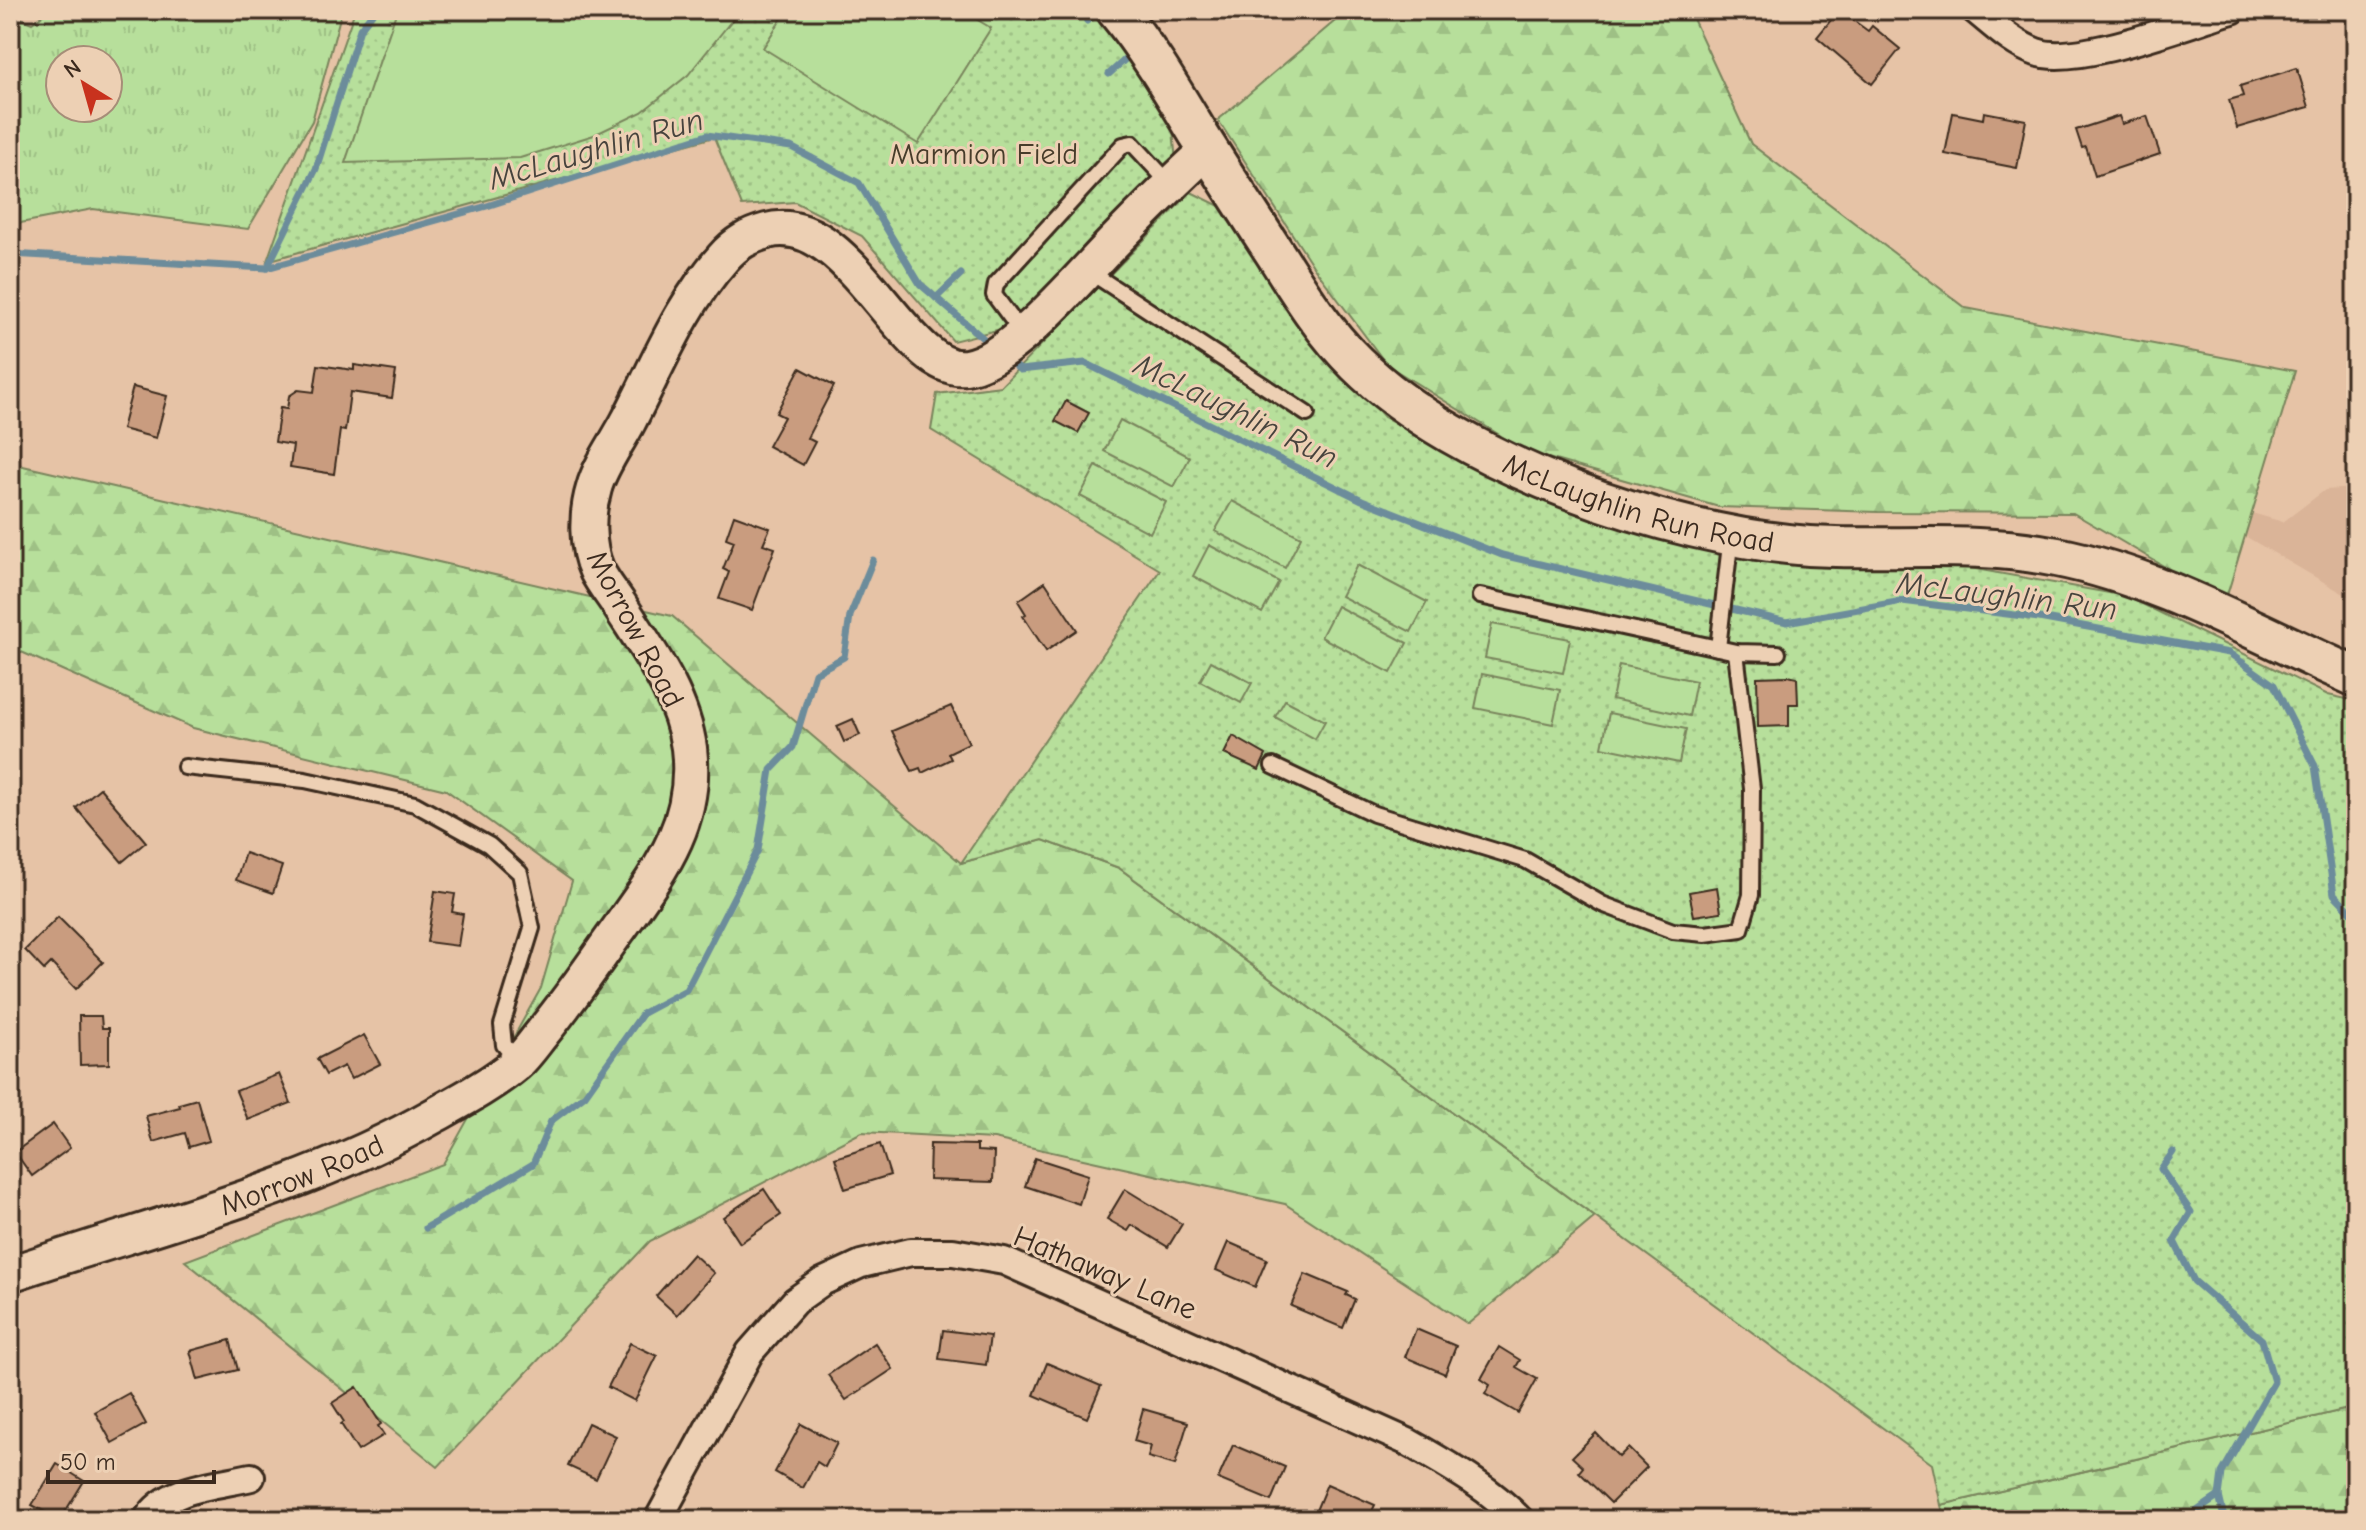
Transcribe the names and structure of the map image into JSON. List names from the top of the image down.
{
  "streets": {
    "main road": ["McLaughlin Run Road"],
    "street": ["Morrow Road", "Hathaway Lane"]
  },
  "crossings": [
    ["McLaughlin Run Road", "Morrow Road"]
  ],
  "water": ["McLaughlin Run"],
  "parks": ["Marmion Field"],
  "scale_bar": "50 m",
  "north": "top left"
}
